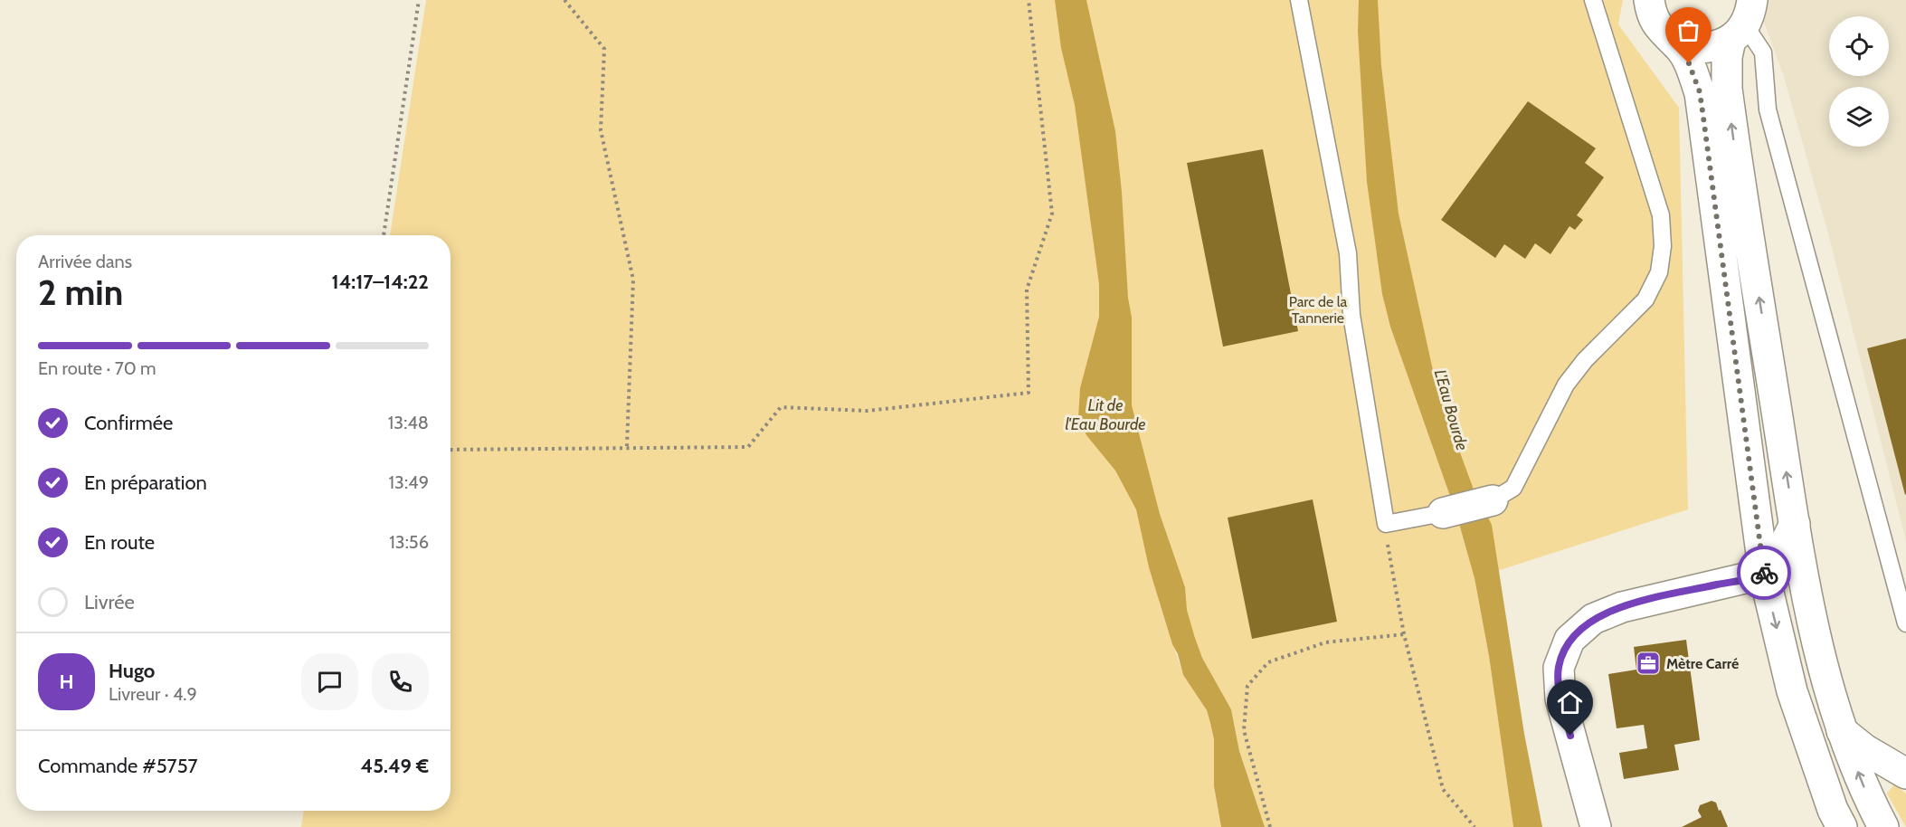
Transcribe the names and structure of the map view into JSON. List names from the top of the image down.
{
  "water": ["Lit de l'Eau Bourde", "L'Eau Bourde"],
  "parks": ["Parc de la Tannerie"],
  "places": {
    "office": ["Mètre Carré"]
  },
  "page": {
    "heading": ["2 min", "Arrivée dans", "14:17–14:22"],
    "panel": [
      "Hugo",
      "Livreur · 4.9",
      "Commande #5757",
      "45.49 €"
    ],
    "bar": "En route · 70 m",
    "list": [
      ["Confirmée", "13:48"],
      ["En préparation", "13:49"],
      ["En route", "13:56"],
      "Livrée"
    ],
    "round": "H"
  }
}
